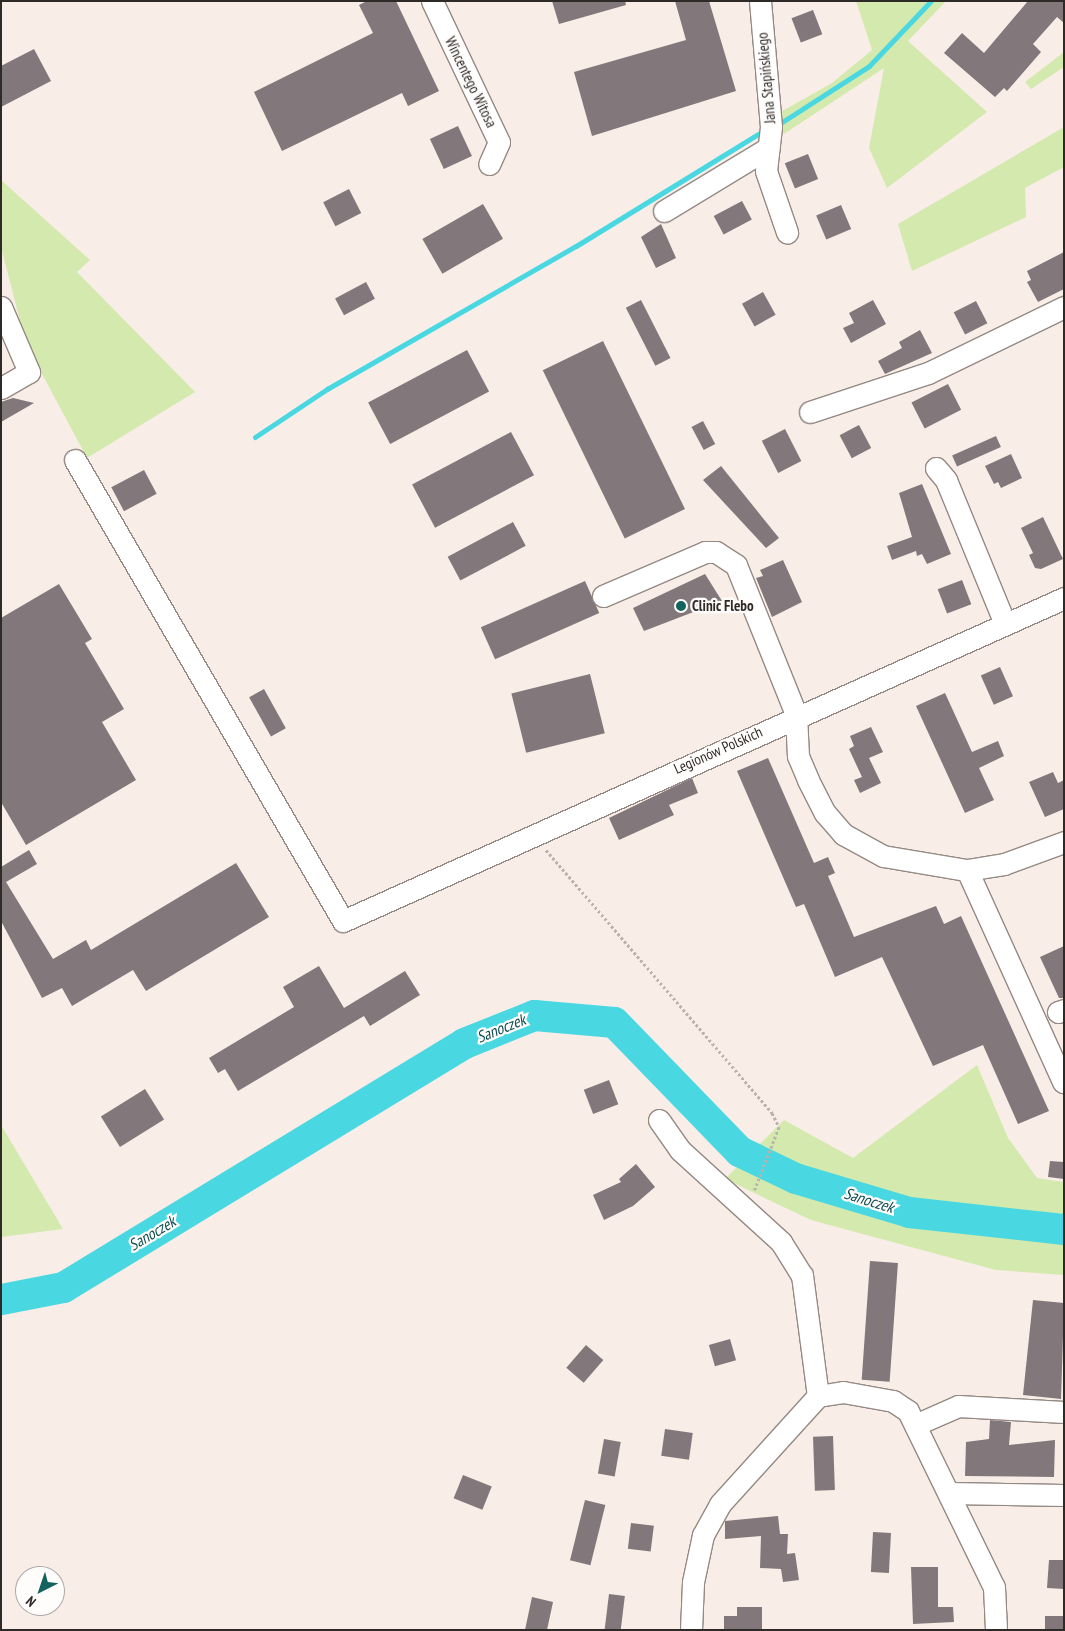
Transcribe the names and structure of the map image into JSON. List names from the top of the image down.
{
  "streets": {
    "street": ["Jana Stapińskiego", "Wincentego Witosa", "Legionów Polskich"]
  },
  "water": ["Sanoczek"],
  "places": ["Clinic Flebo"],
  "north": "bottom left"
}
